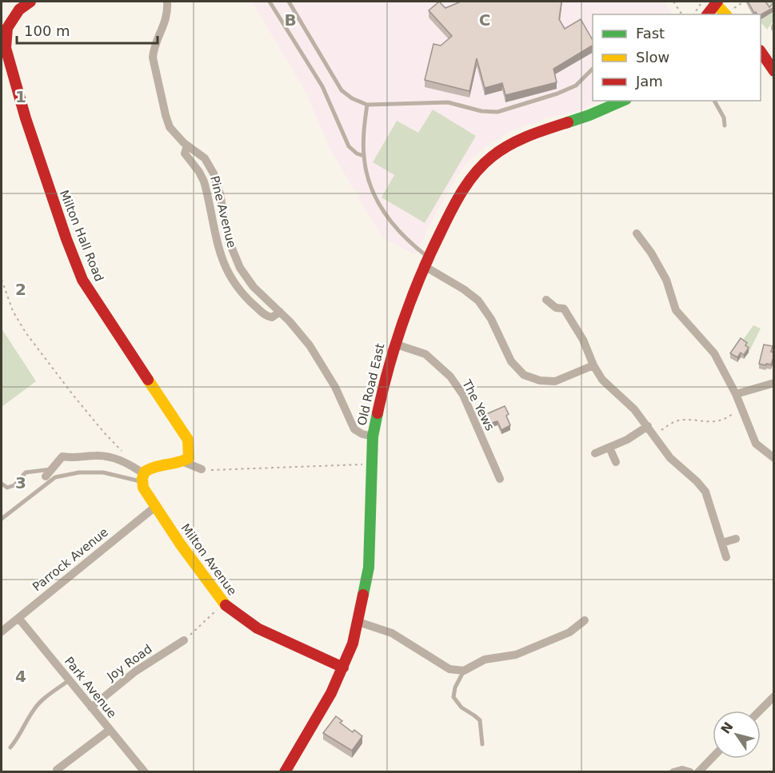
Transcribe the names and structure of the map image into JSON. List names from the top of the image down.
{
  "streets": {
    "street": [
      "Pine Avenue",
      "Milton Hall Road",
      "Old Road East",
      "The Yews",
      "Parrock Avenue",
      "Milton Avenue",
      "Joy Road",
      "Park Avenue"
    ]
  },
  "crossings": [
    ["Pine Avenue", "Old Road East"],
    ["Old Road East", "The Yews"],
    ["Old Road East", "Milton Avenue"],
    ["Parrock Avenue", "Milton Avenue"],
    ["Parrock Avenue", "Park Avenue"],
    ["Joy Road", "Park Avenue"]
  ],
  "legend": ["Fast", "Slow", "Jam"],
  "scale_bar": "100 m",
  "north": "top left",
  "grid": {
    "columns": ["B", "C"],
    "rows": [
      "1",
      "2",
      "3",
      "4"
    ]
  }
}
